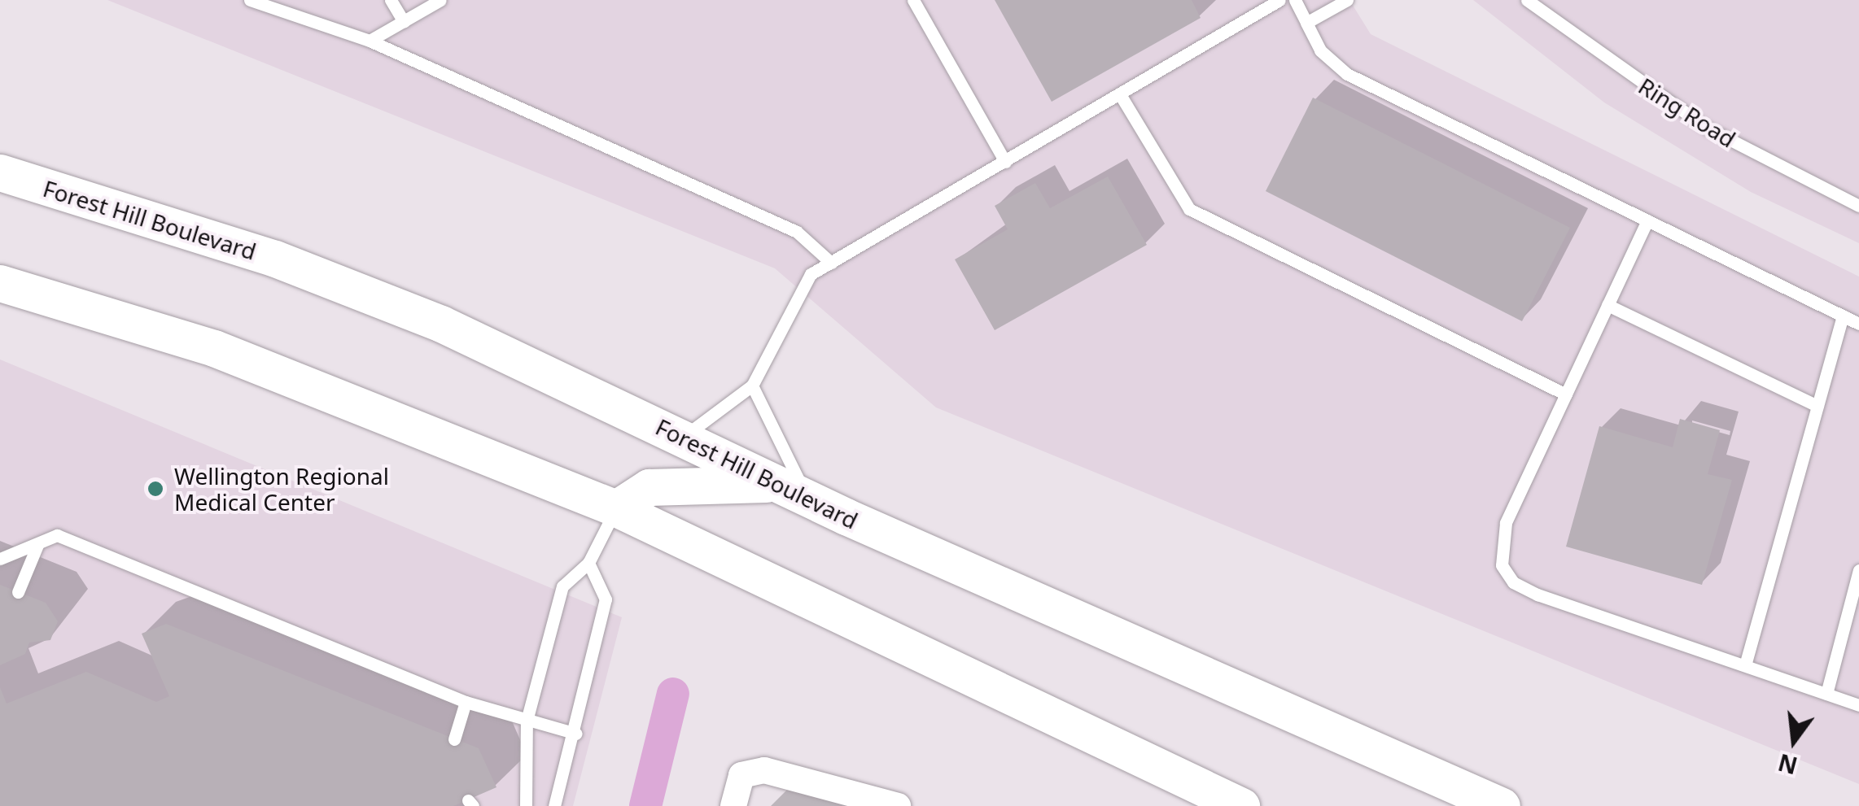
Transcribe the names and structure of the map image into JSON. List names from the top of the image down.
{
  "streets": {
    "main road": ["Forest Hill Boulevard"],
    "lane": ["Ring Road"]
  },
  "places": ["Wellington Regional Medical Center"],
  "north": "bottom"
}
